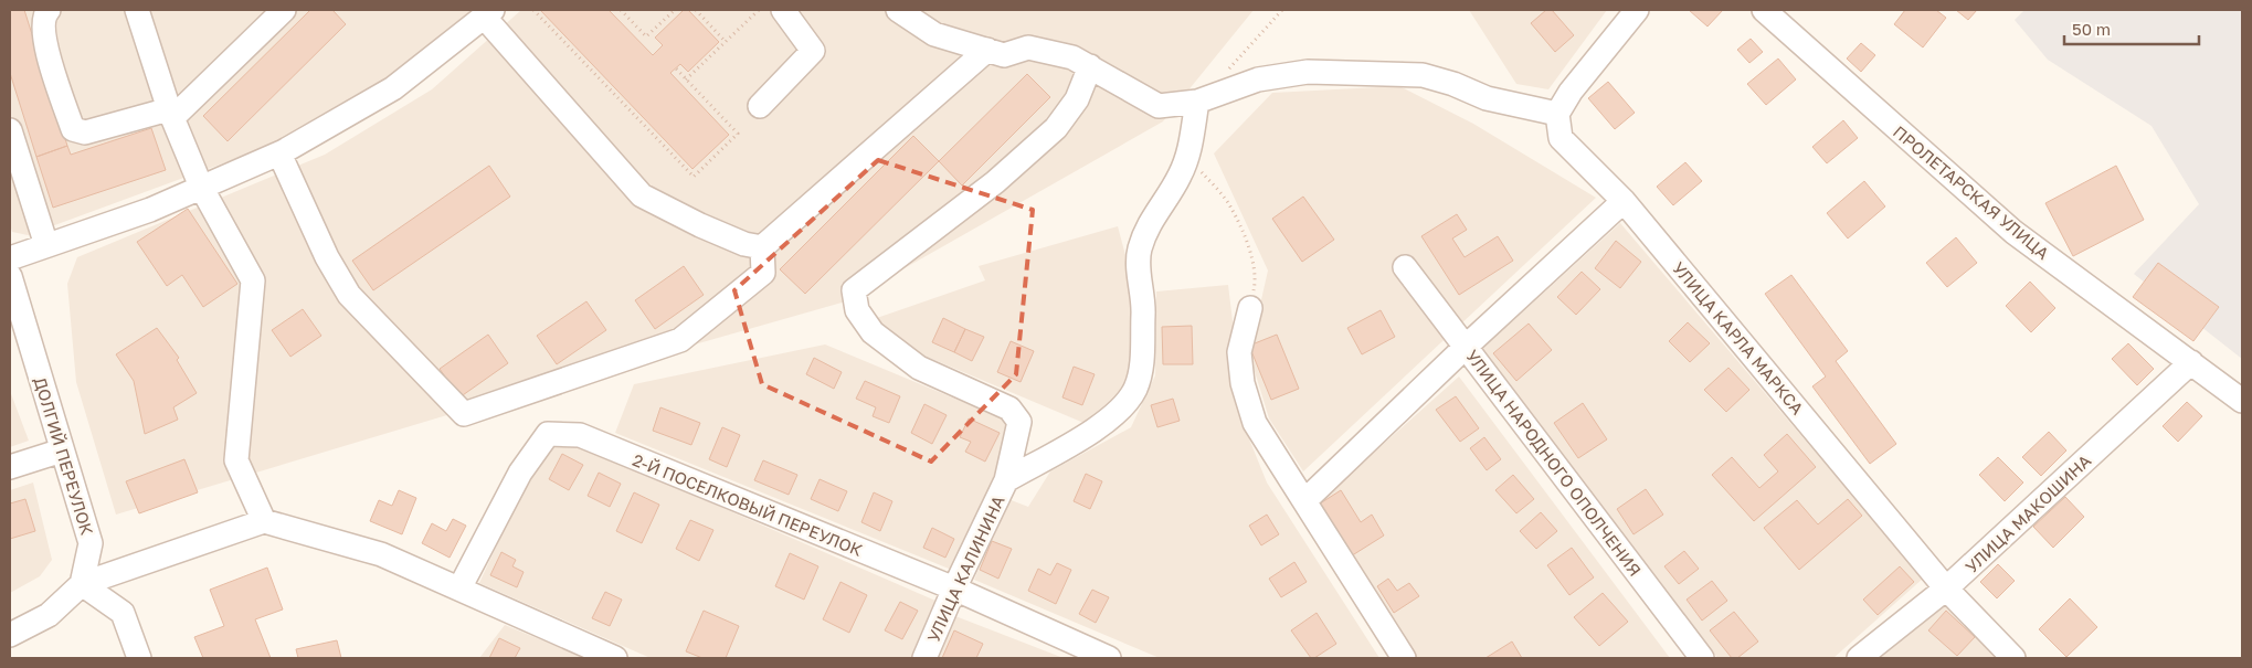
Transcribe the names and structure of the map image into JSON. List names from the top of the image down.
{
  "streets": {
    "street": [
      "ПРОЛЕТАРСКАЯ УЛИЦА",
      "УЛИЦА КАРЛА МАРКСА",
      "ДОЛГИЙ ПЕРЕУЛОК",
      "УЛИЦА НАРОДНОГО ОПОЛЧЕНИЯ",
      "2-Й ПОСЕЛКОВЫЙ ПЕРЕУЛОК",
      "УЛИЦА МАКОШИНА",
      "УЛИЦА КАЛИНИНА"
    ]
  },
  "crossings": [
    ["ПРОЛЕТАРСКАЯ УЛИЦА", "УЛИЦА МАКОШИНА"],
    ["УЛИЦА КАРЛА МАРКСА", "УЛИЦА МАКОШИНА"],
    ["2-Й ПОСЕЛКОВЫЙ ПЕРЕУЛОК", "УЛИЦА КАЛИНИНА"]
  ],
  "scale_bar": "50 m"
}
